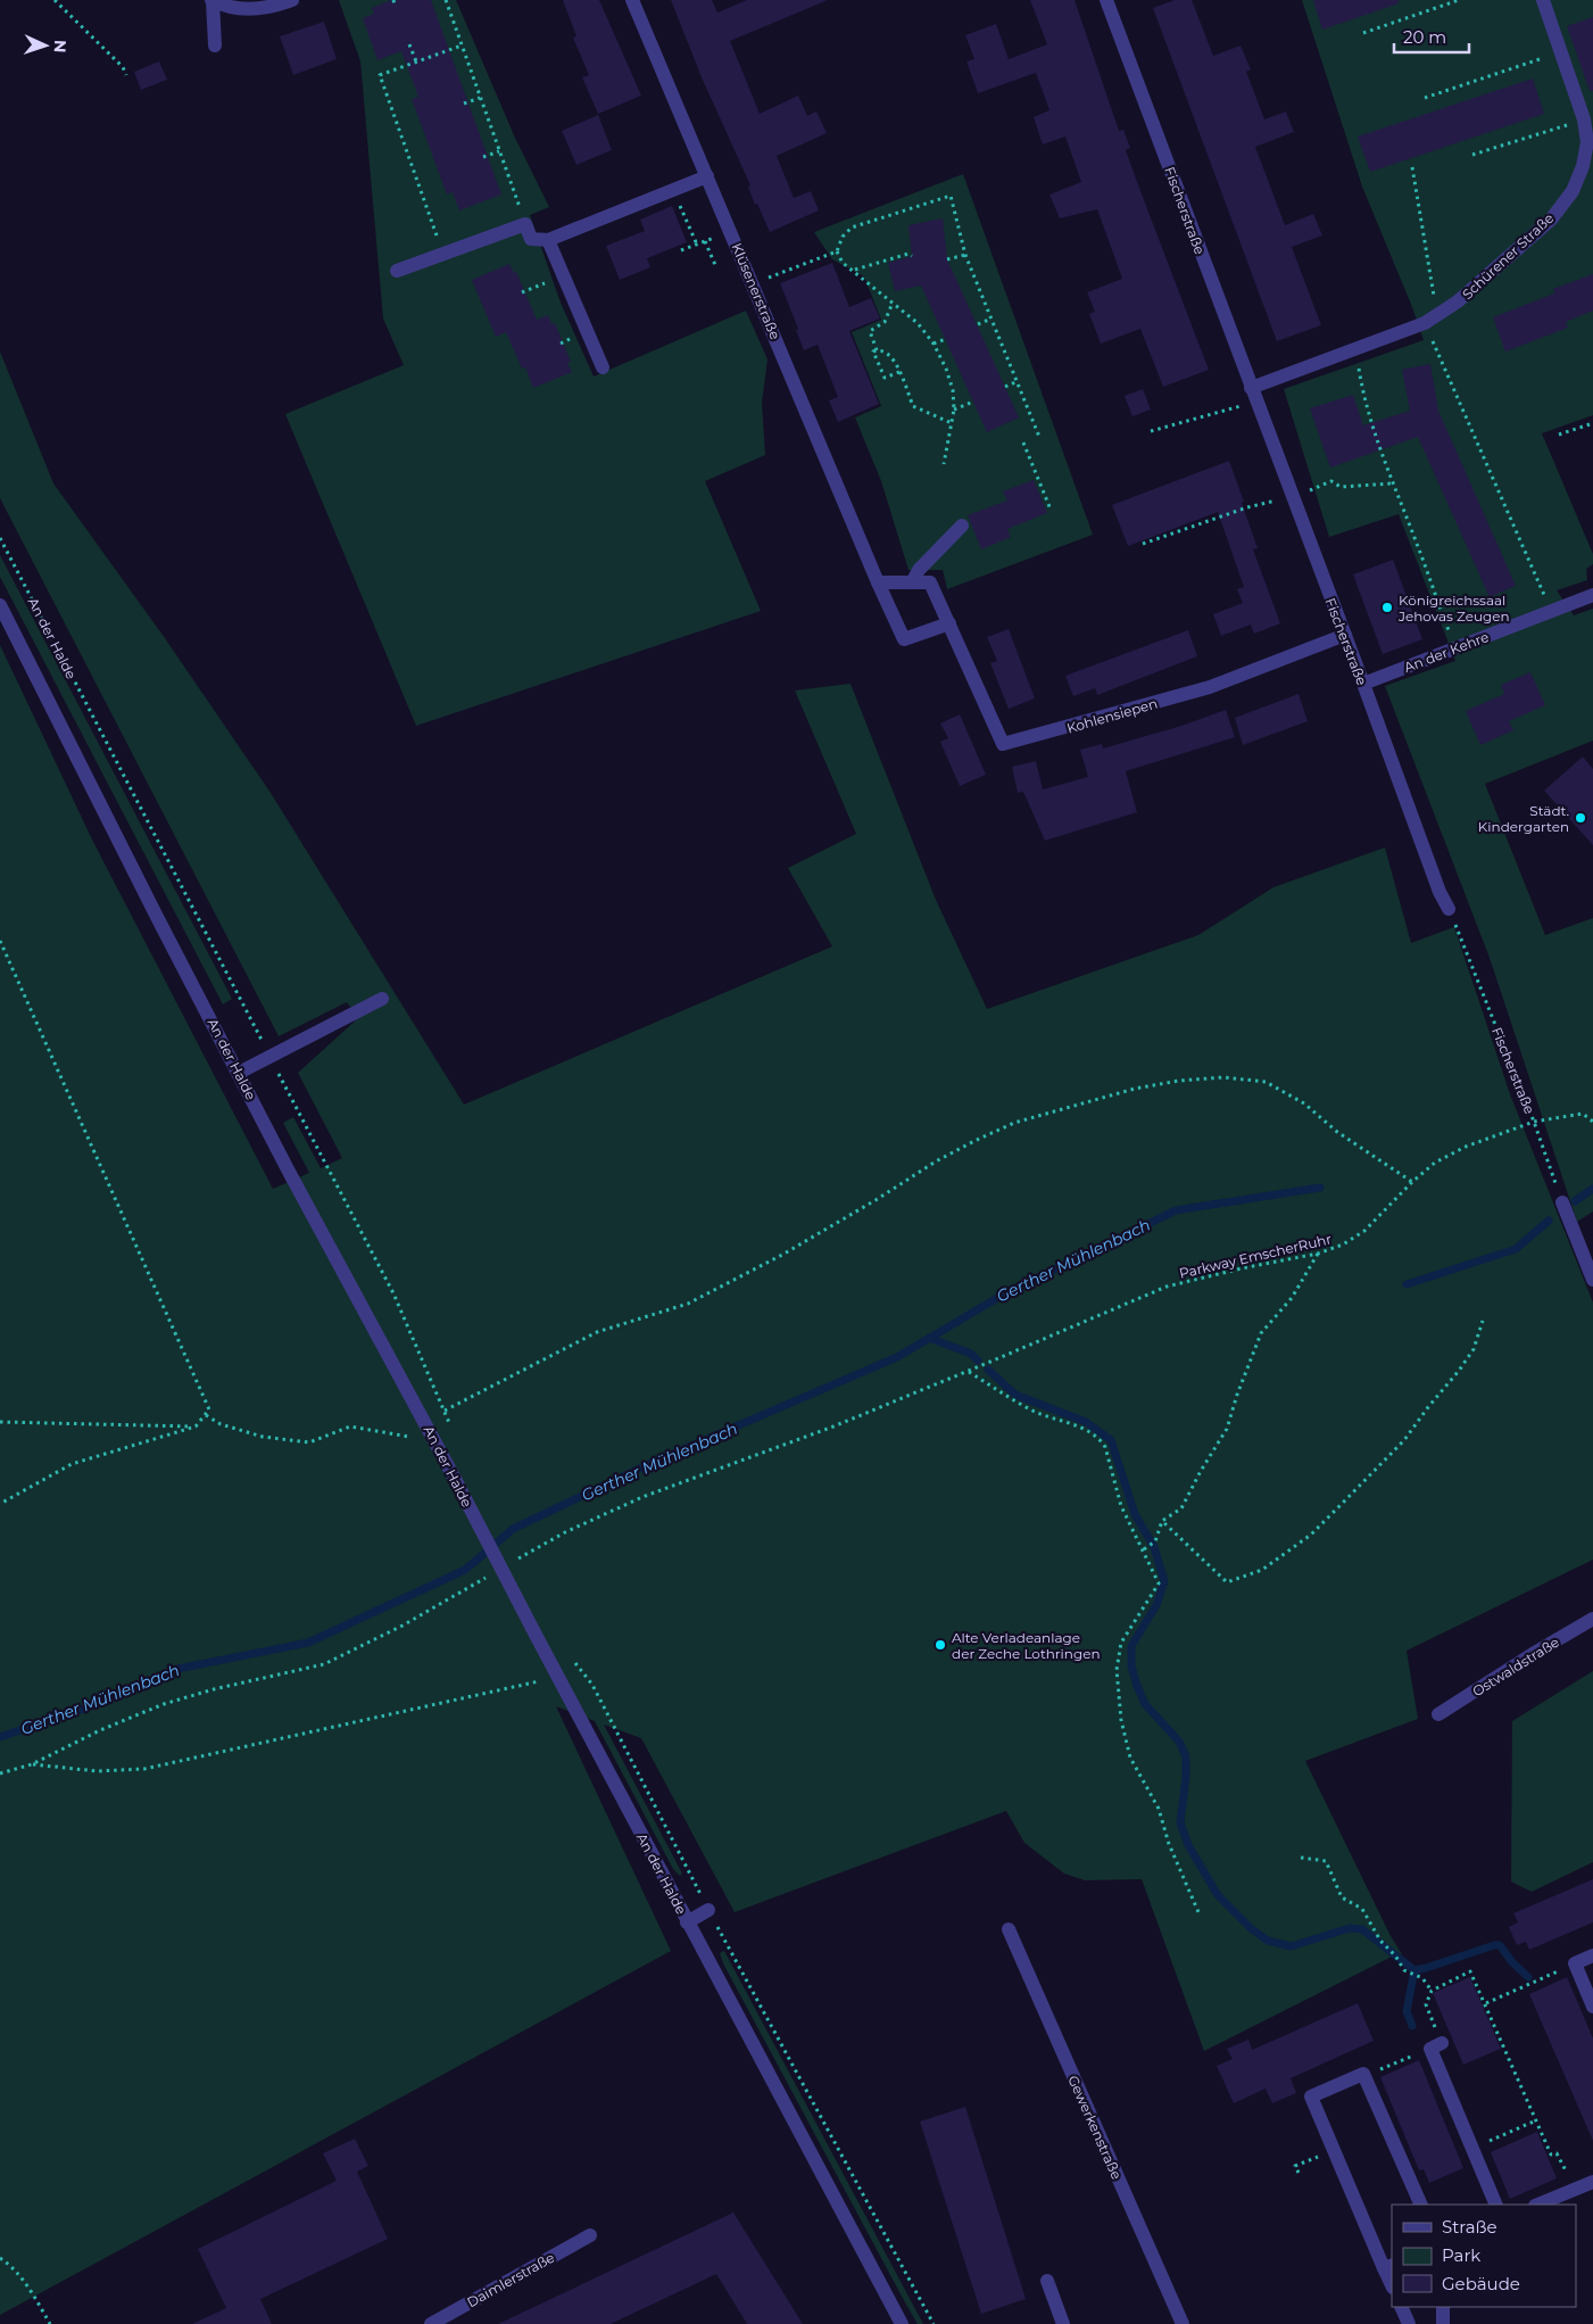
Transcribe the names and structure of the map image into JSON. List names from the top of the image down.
{
  "streets": {
    "street": [
      "Fischerstraße",
      "Schürener Straße",
      "Klüsenerstraße",
      "An der Halde",
      "An der Kehre",
      "Kohlensiepen",
      "Ostwaldstraße",
      "Gewerkenstraße",
      "Daimlerstraße"
    ],
    "path": ["Parkway EmscherRuhr"]
  },
  "crossings": [
    ["Fischerstraße", "Schürener Straße"],
    ["Fischerstraße", "An der Kehre"],
    ["Fischerstraße", "Kohlensiepen"],
    ["Fischerstraße", "Parkway EmscherRuhr"],
    ["Klüsenerstraße", "Kohlensiepen"]
  ],
  "water": ["Gerther Mühlenbach"],
  "places": ["Königreichssaal Jehovas Zeugen", "Städt. Kindergarten", "Alte Verladeanlage der Zeche Lothringen"],
  "legend": ["Straße", "Park", "Gebäude"],
  "scale_bar": "20 m",
  "north": "right"
}
